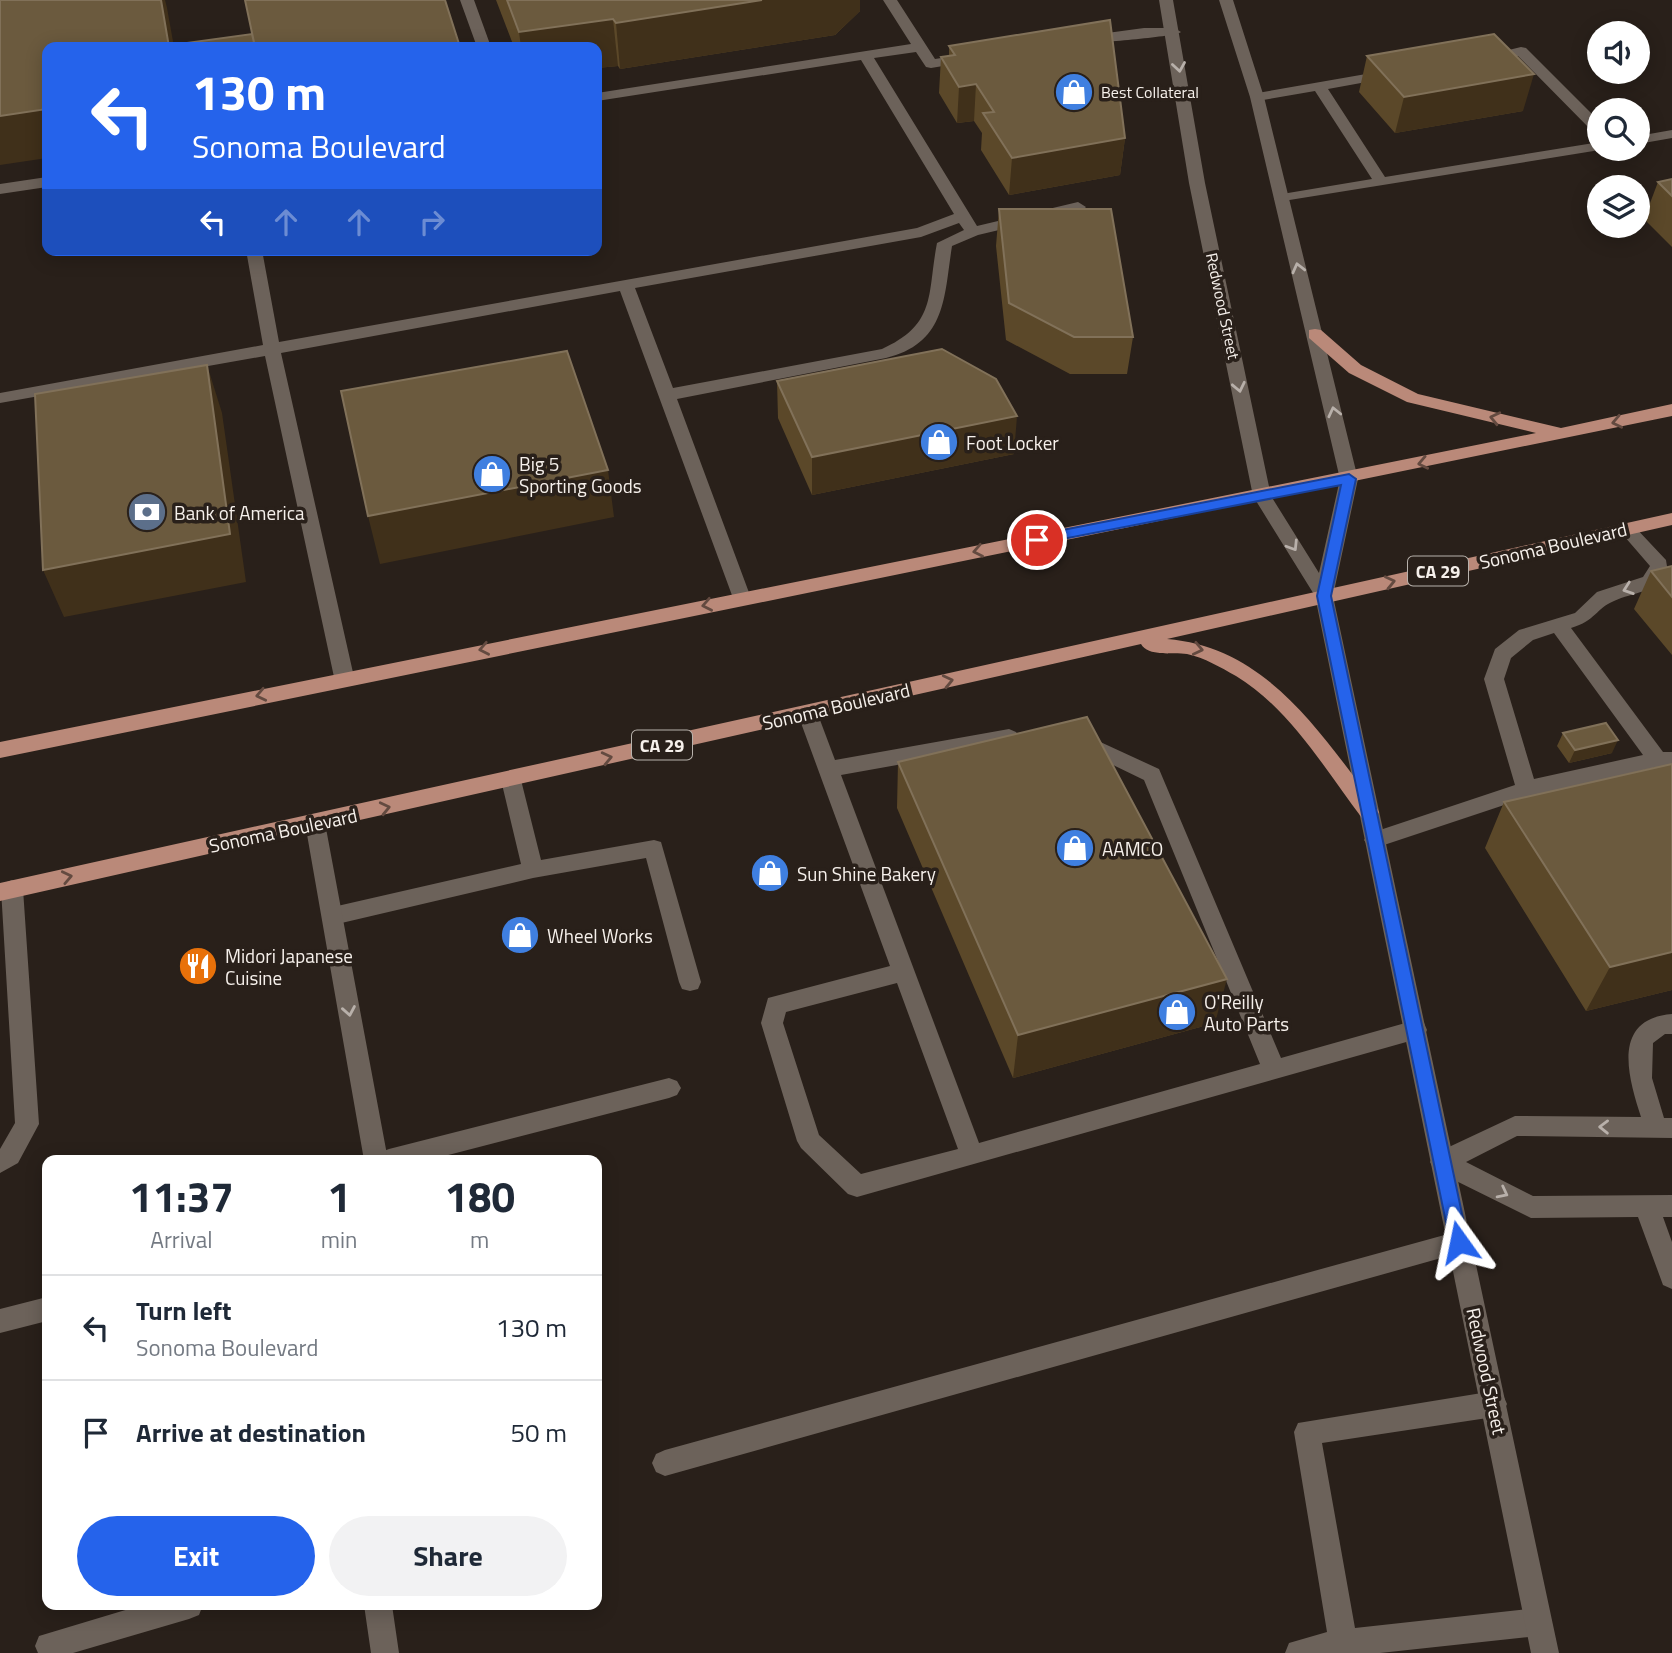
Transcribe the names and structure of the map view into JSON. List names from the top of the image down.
{
  "streets": {
    "main road": ["Redwood Street", "Sonoma Boulevard", "CA 29"]
  },
  "crossings": [
    ["Redwood Street", "Sonoma Boulevard"]
  ],
  "places": {
    "shop": [
      "Best Collateral",
      "Foot Locker",
      "Big 5 Sporting Goods",
      "AAMCO",
      "Sun Shine Bakery",
      "Wheel Works",
      "O'Reilly Auto Parts"
    ],
    "bank": ["Bank of America"],
    "restaurant": ["Midori Japanese Cuisine"]
  },
  "page": {
    "turn": ["130 m", "Sonoma Boulevard"],
    "eta": [
      "11:37",
      "Arrival",
      "1",
      "min",
      "180",
      "m"
    ],
    "list": [
      {
        "name": "Turn left",
        "note": "Sonoma Boulevard",
        "value": "130 m"
      },
      {
        "name": "Arrive at destination",
        "value": "50 m"
      }
    ],
    "buttons": ["Exit", "Share"]
  }
}
